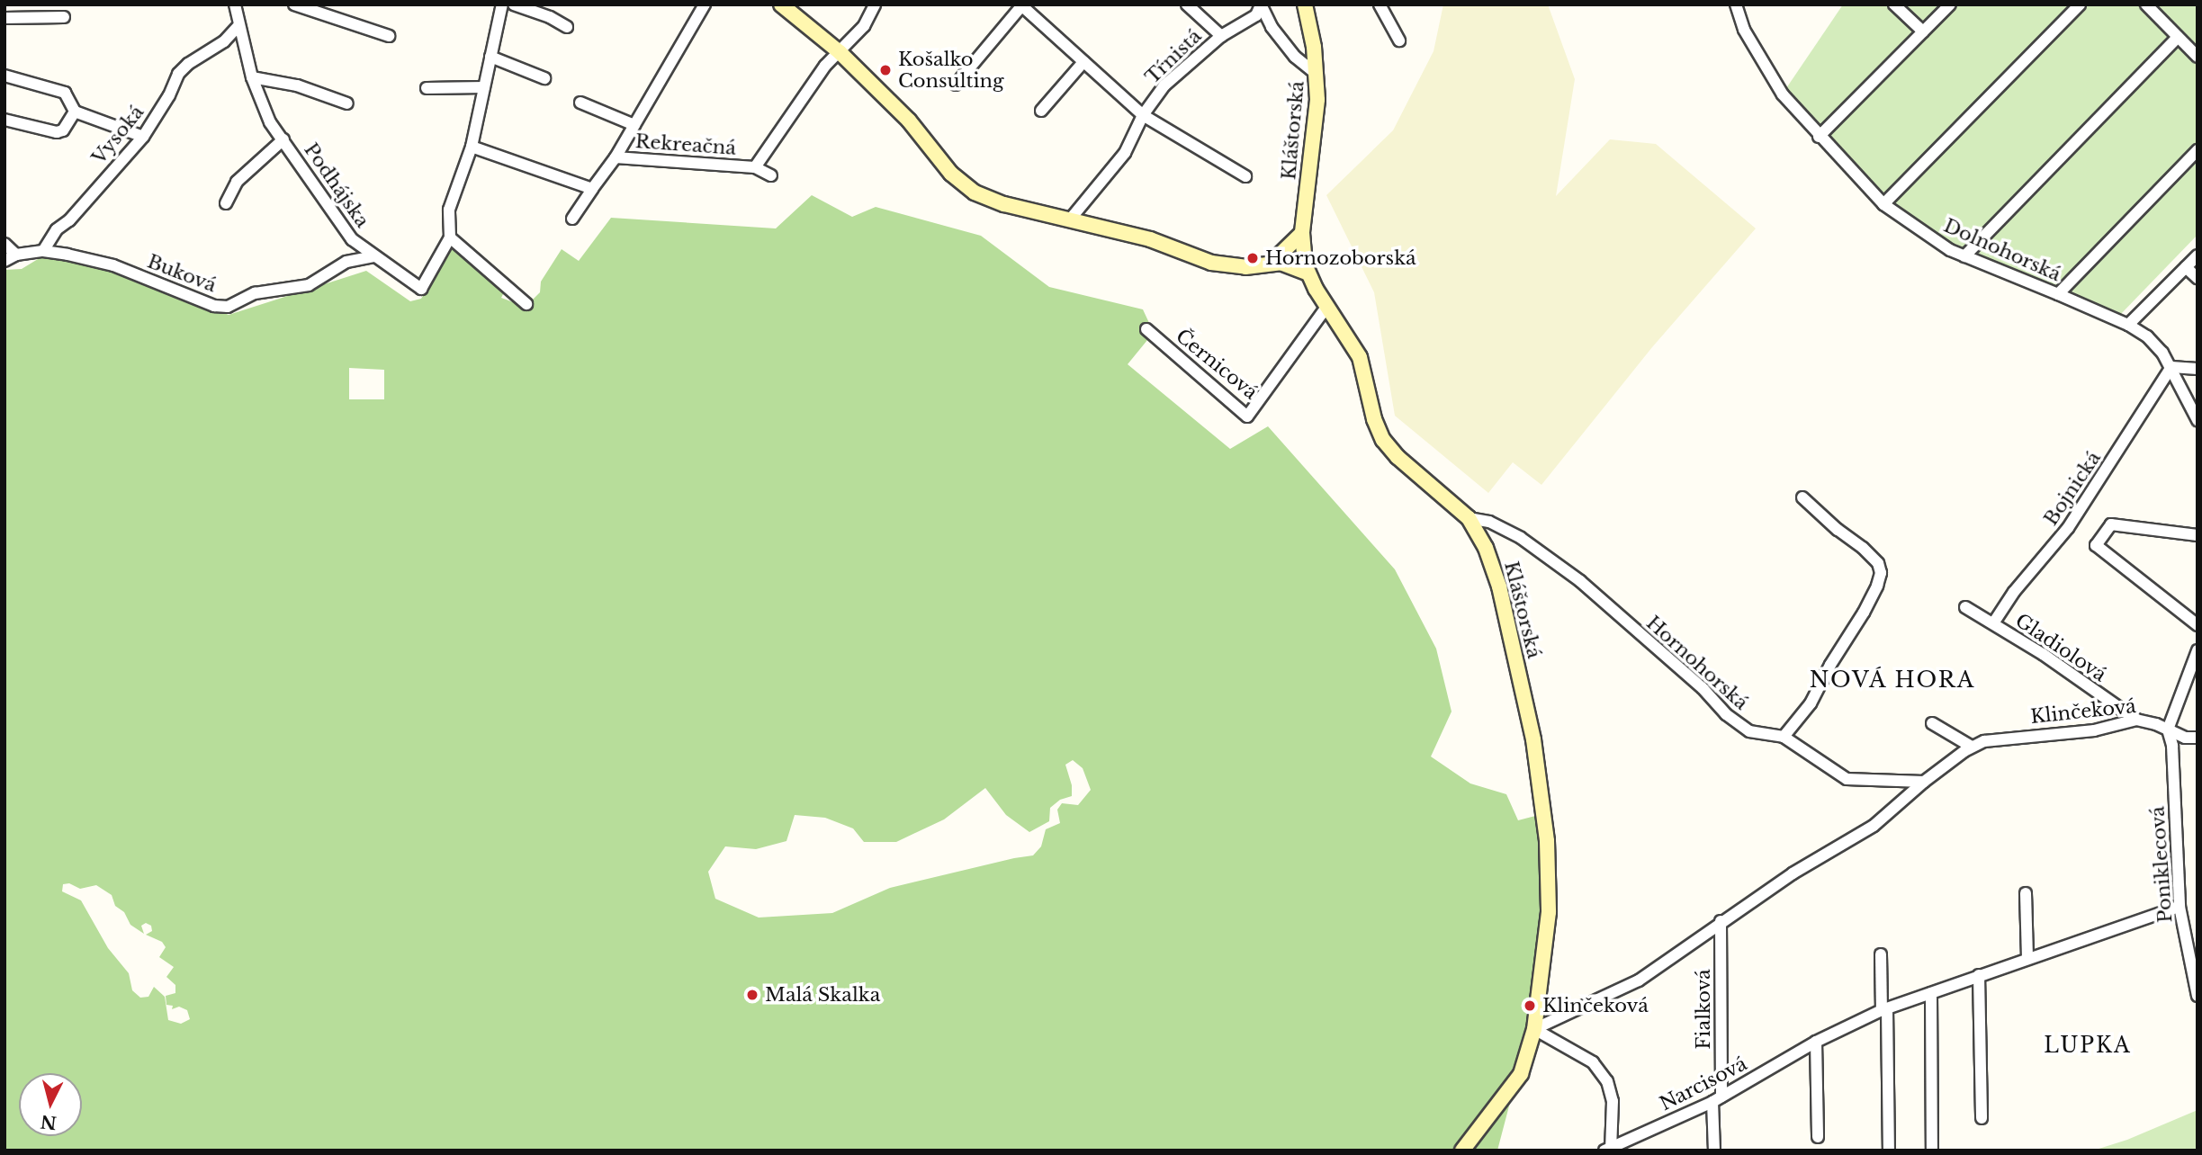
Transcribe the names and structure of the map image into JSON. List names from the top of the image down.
{
  "streets": {
    "street": [
      "Tŕnistá",
      "Kláštorská",
      "Vysoká",
      "Rekreačná",
      "Podhájska",
      "Dolnohorská",
      "Buková",
      "Černicová",
      "Bojnická",
      "Gladiolová",
      "Hornohorská",
      "Klinčeková",
      "Poniklecová",
      "Fialková",
      "Narcisová"
    ]
  },
  "crossings": [
    ["Kláštorská", "Černicová"],
    ["Kláštorská", "Hornohorská"],
    ["Kláštorská", "Klinčeková"],
    ["Vysoká", "Podhájska"],
    ["Vysoká", "Buková"],
    ["Podhájska", "Buková"],
    ["Dolnohorská", "Bojnická"],
    ["Bojnická", "Gladiolová"],
    ["Gladiolová", "Klinčeková"],
    ["Hornohorská", "Klinčeková"],
    ["Klinčeková", "Poniklecová"],
    ["Klinčeková", "Fialková"],
    ["Poniklecová", "Narcisová"],
    ["Fialková", "Narcisová"]
  ],
  "districts": ["NOVÁ HORA", "LUPKA"],
  "places": [
    "Košalko Consulting",
    "Hornozoborská",
    "Malá Skalka",
    "Klinčeková"
  ],
  "north": "bottom"
}
